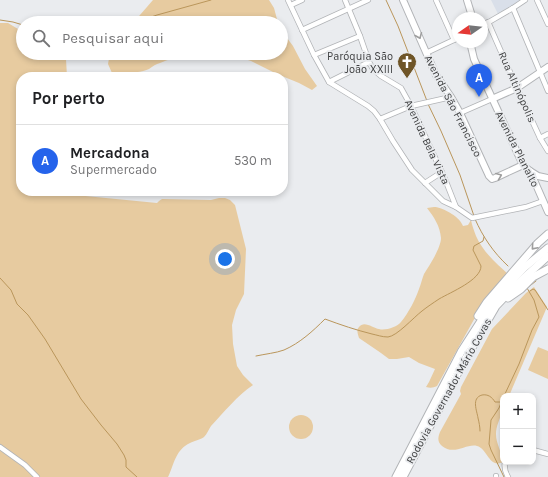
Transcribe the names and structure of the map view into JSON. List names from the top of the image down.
{
  "streets": {
    "main road": ["Rodovia Governador Mário Covas"],
    "street": [
      "Rua Altinópolis",
      "Avenida São Francisco",
      "Avenida Bela Vista",
      "Avenida Planalto"
    ]
  },
  "crossings": [
    ["Avenida São Francisco", "Avenida Planalto"]
  ],
  "places": {
    "church": ["Paróquia São João XXIII"]
  },
  "north": "left",
  "page": {
    "search": "Pesquisar aqui",
    "pins": "A",
    "heading": "Por perto",
    "list": [
      {
        "mark": "A",
        "name": "Mercadona",
        "note": "Supermercado",
        "value": "530 m"
      }
    ],
    "map_buttons": ["+", "−"]
  }
}
